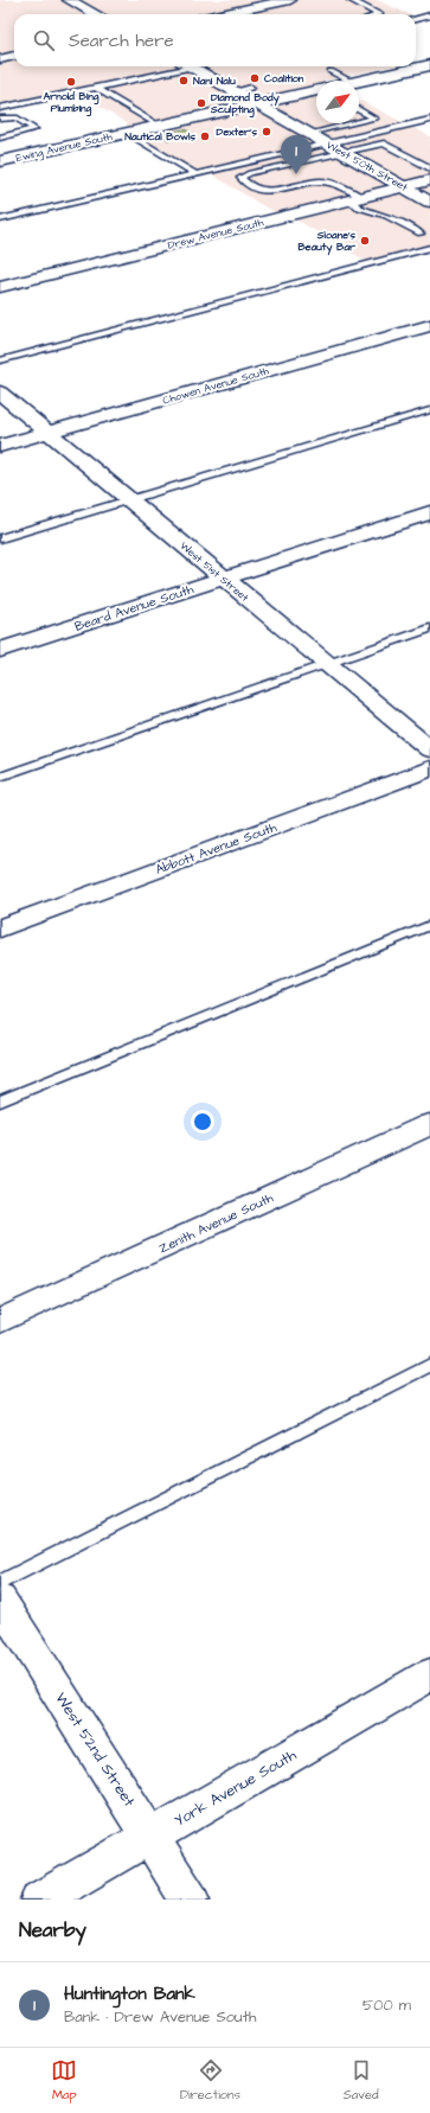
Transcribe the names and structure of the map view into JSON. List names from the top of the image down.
{
  "streets": {
    "street": [
      "Ewing Avenue South",
      "West 50th Street",
      "Drew Avenue South",
      "Chowen Avenue South",
      "West 51st Street",
      "Beard Avenue South",
      "Abbott Avenue South",
      "Zenith Avenue South",
      "West 52nd Street",
      "York Avenue South"
    ]
  },
  "crossings": [
    ["Ewing Avenue South", "West 50th Street"],
    ["West 50th Street", "Drew Avenue South"],
    ["Chowen Avenue South", "West 51st Street"],
    ["West 51st Street", "Beard Avenue South"],
    ["West 52nd Street", "York Avenue South"]
  ],
  "places": [
    "Coalition",
    "Nani Nalu",
    "Arnold Bing Plumbing",
    "Diamond Body Sculpting",
    "Dexter's",
    "Nautical Bowls",
    "Sloane's Beauty Bar"
  ],
  "north": "top right",
  "page": {
    "search": "Search here",
    "pins": "1",
    "heading": "Nearby",
    "list": [
      {
        "mark": "1",
        "name": "Huntington Bank",
        "note": "Bank · Drew Avenue South",
        "value": "500 m"
      }
    ],
    "nav": ["Map", "Directions", "Saved"]
  }
}
